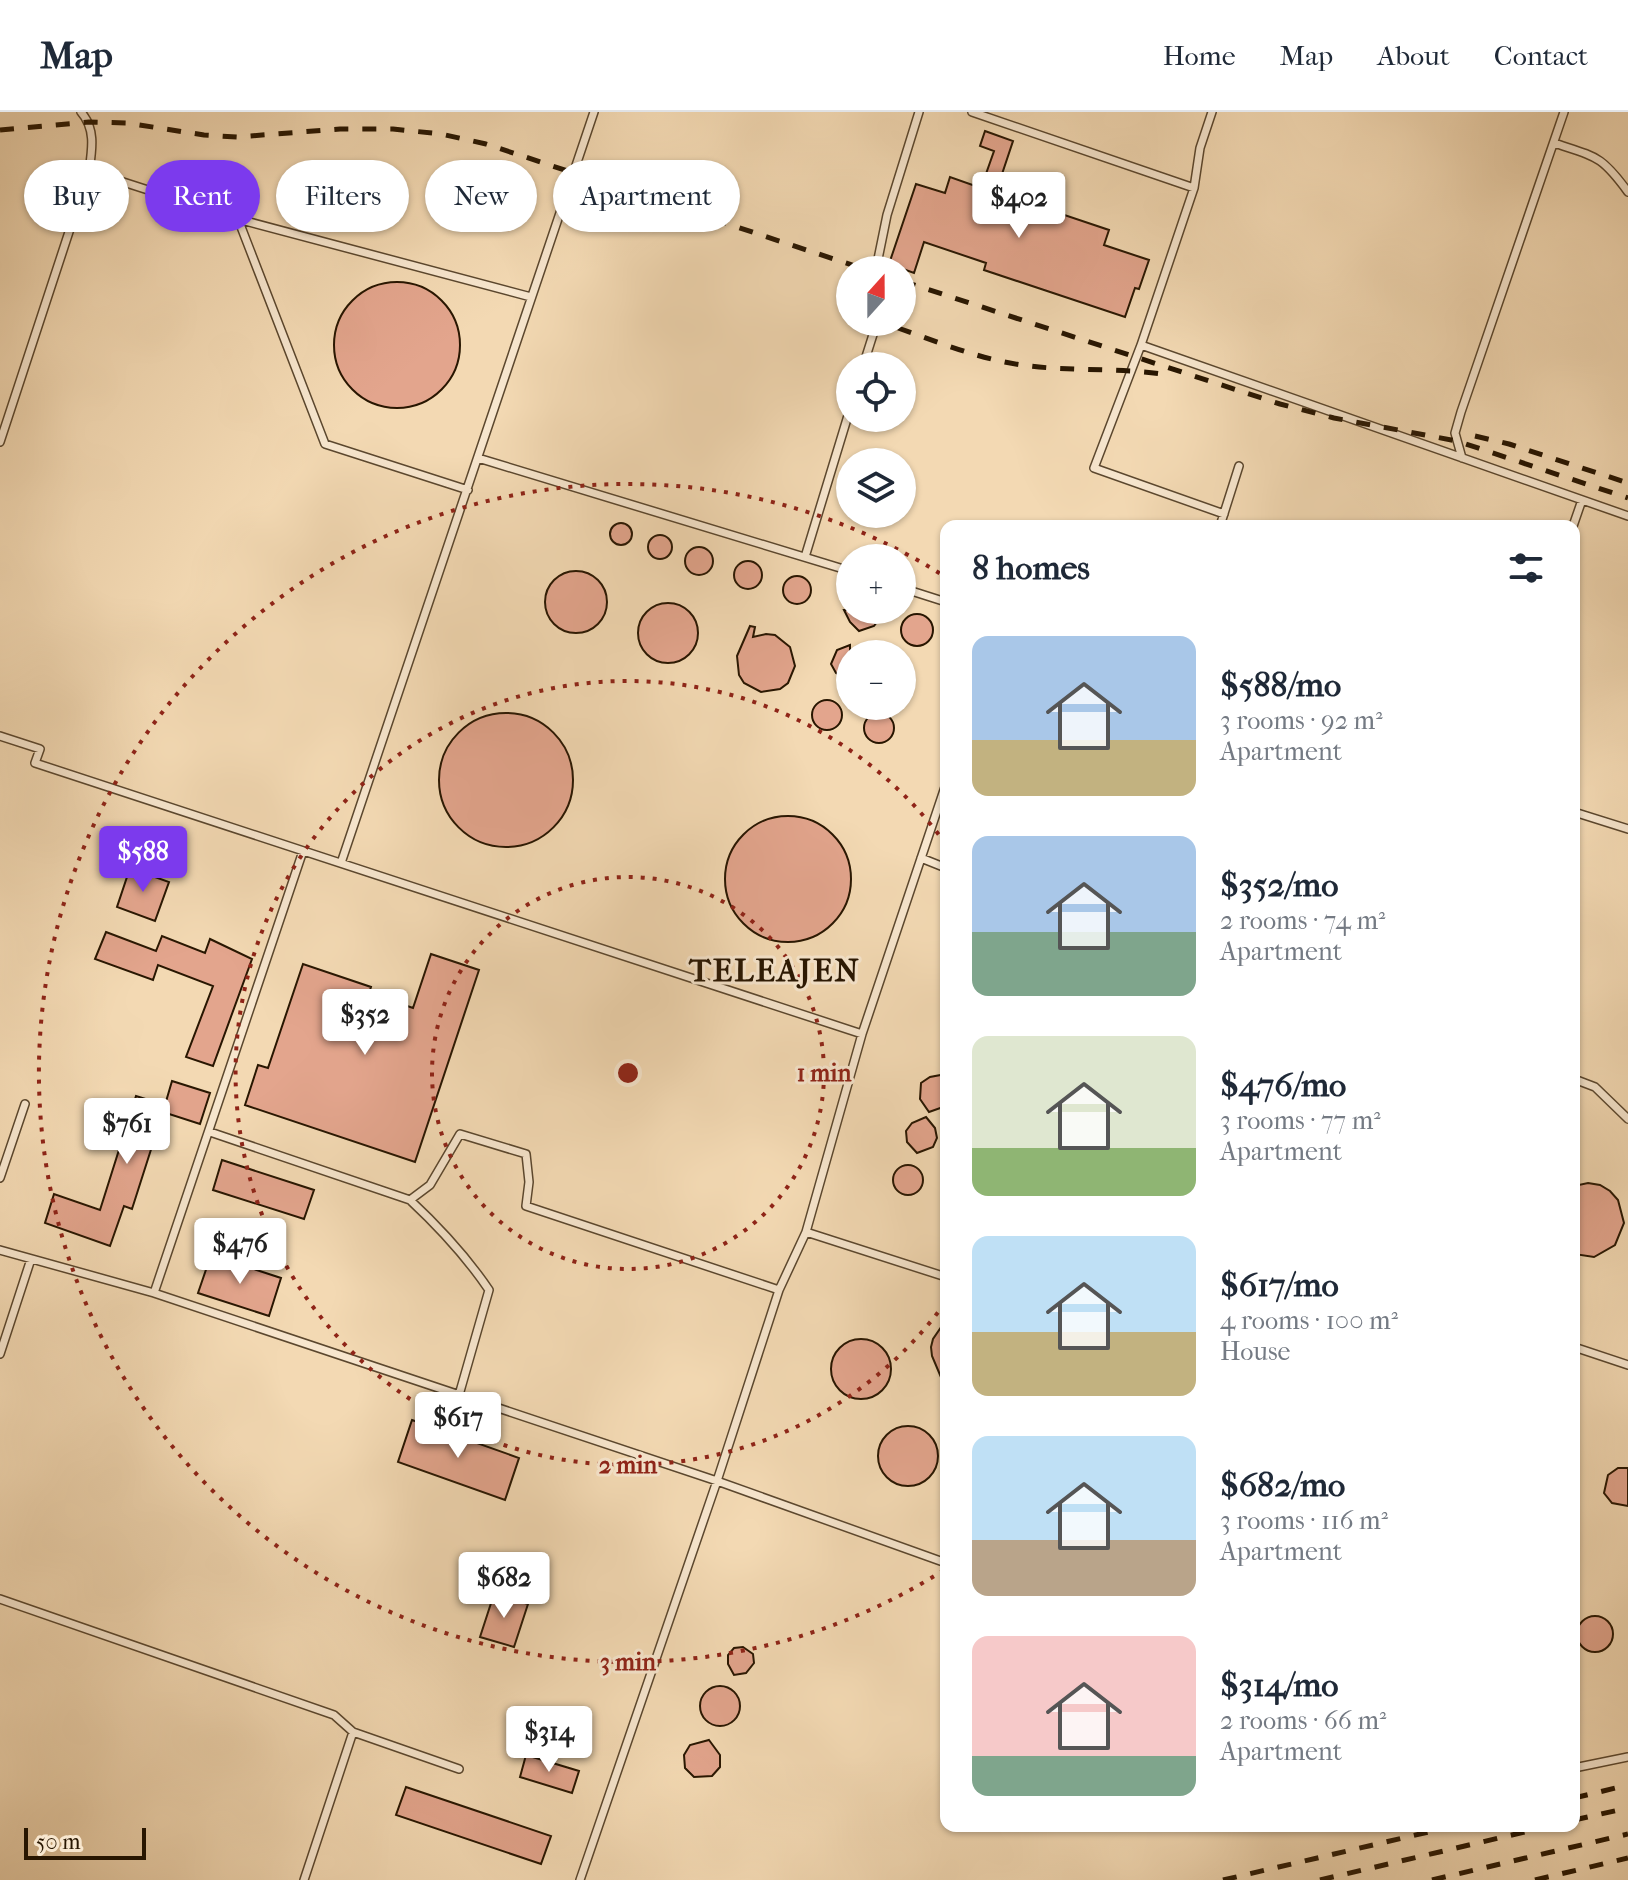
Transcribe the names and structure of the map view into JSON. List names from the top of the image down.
{
  "districts": ["TELEAJEN"],
  "scale_bar": "50 m",
  "north": "top",
  "page": {
    "header": "Map",
    "nav": [
      "Home",
      "Map",
      "About",
      "Contact"
    ],
    "chip": [
      "Buy",
      "Rent",
      "Filters",
      "New",
      "Apartment"
    ],
    "price": [
      "$402",
      "$588",
      "$352",
      "$761",
      "$476",
      "$617",
      "$682",
      "$314"
    ],
    "map_buttons": ["+", "−"],
    "heading": "8 homes",
    "list": [
      {
        "name": "$588/mo",
        "note": "3 rooms · 92 m² · Apartment"
      },
      {
        "name": "$352/mo",
        "note": "2 rooms · 74 m² · Apartment"
      },
      {
        "name": "$476/mo",
        "note": "3 rooms · 77 m² · Apartment"
      },
      {
        "name": "$617/mo",
        "note": "4 rooms · 100 m² · House"
      },
      {
        "name": "$682/mo",
        "note": "3 rooms · 116 m² · Apartment"
      },
      {
        "name": "$314/mo",
        "note": "2 rooms · 66 m² · Apartment"
      }
    ],
    "scale": "50 m"
  },
  "rings": ["1 min", "2 min", "3 min"]
}
